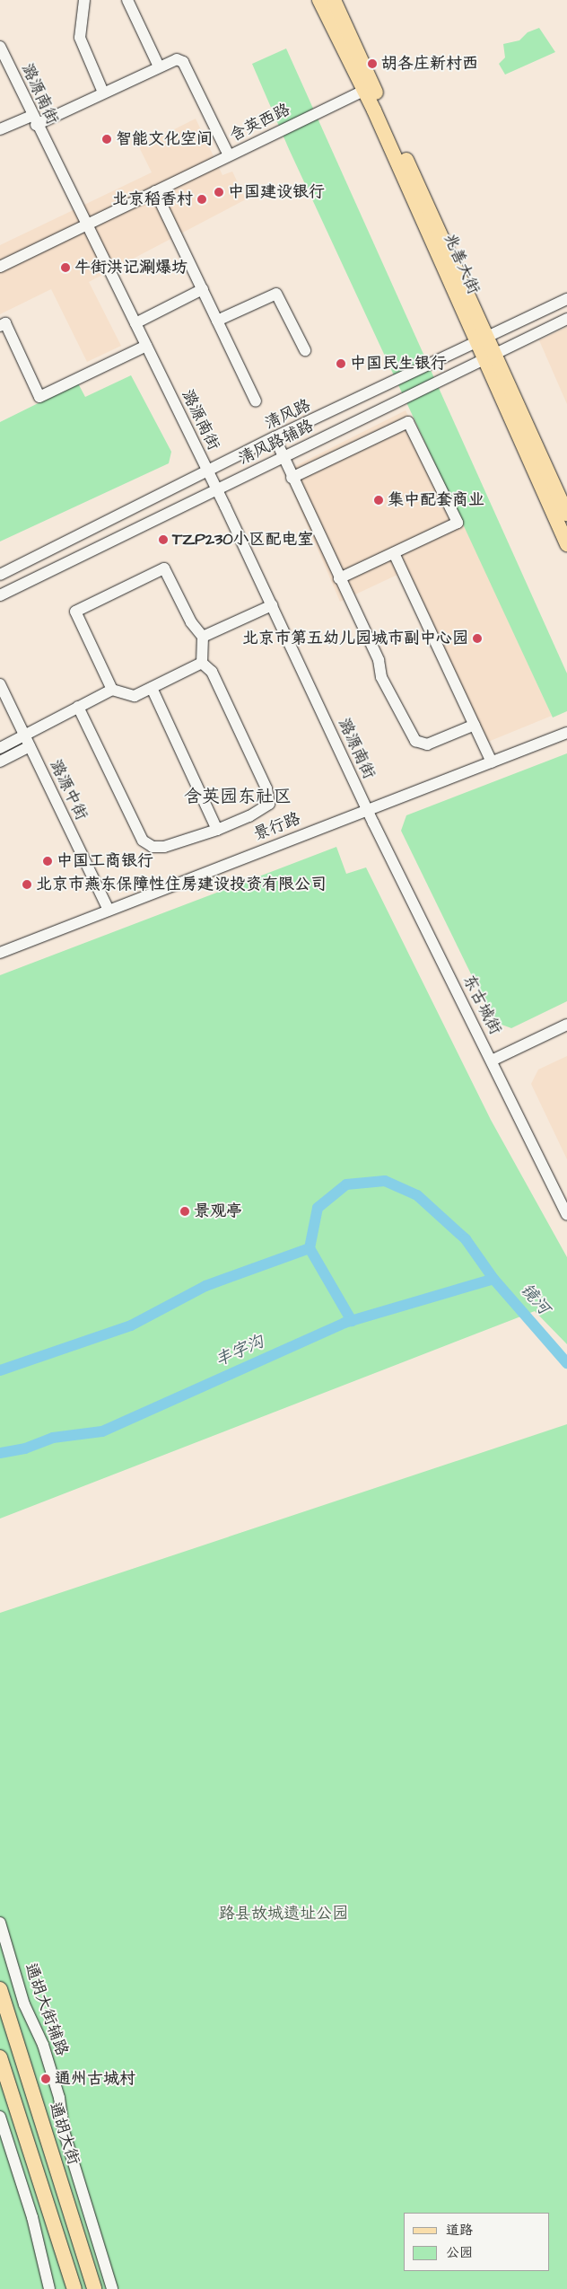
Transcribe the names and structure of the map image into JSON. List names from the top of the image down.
{
  "streets": {
    "main road": ["兆善大街", "通胡大街"],
    "street": [
      "潞源南街",
      "含英西路",
      "清风路",
      "清风路辅路",
      "潞源中街",
      "景行路",
      "东古城街",
      "通胡大街辅路"
    ]
  },
  "crossings": [
    ["潞源南街", "含英西路"],
    ["潞源南街", "清风路"],
    ["潞源南街", "清风路辅路"],
    ["潞源南街", "景行路"],
    ["潞源南街", "东古城街"],
    ["含英西路", "兆善大街"],
    ["兆善大街", "清风路"],
    ["兆善大街", "清风路辅路"],
    ["潞源中街", "景行路"],
    ["景行路", "东古城街"]
  ],
  "districts": ["含英园东社区"],
  "water": ["镜河", "丰字沟"],
  "parks": ["路县故城遗址公园"],
  "places": [
    "胡各庄新村西",
    "智能文化空间",
    "中国建设银行",
    "北京稻香村",
    "牛街洪记涮爆坊",
    "中国民生银行",
    "集中配套商业",
    "TZP230小区配电室",
    "北京市第五幼儿园城市副中心园",
    "中国工商银行",
    "北京市燕东保障性住房建设投资有限公司",
    "景观亭",
    "通州古城村"
  ],
  "legend": ["道路", "公园"]
}
